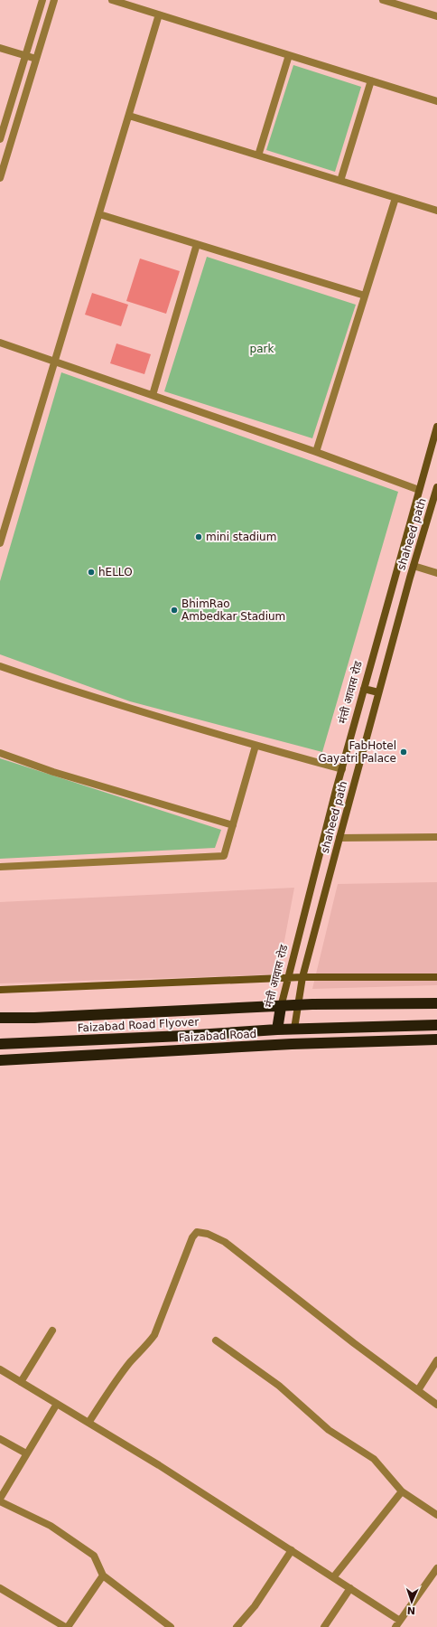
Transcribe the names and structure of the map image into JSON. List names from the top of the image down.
{
  "streets": {
    "highway": ["मंत्ती आवास रोड", "Faizabad Road Flyover", "Faizabad Road"],
    "street": ["shaheed path"]
  },
  "crossings": [
    ["मंत्ती आवास रोड", "Faizabad Road Flyover"]
  ],
  "parks": ["park"],
  "places": [
    "mini stadium",
    "hELLO",
    "BhimRao Ambedkar Stadium",
    "FabHotel Gayatri Palace"
  ],
  "north": "bottom"
}
